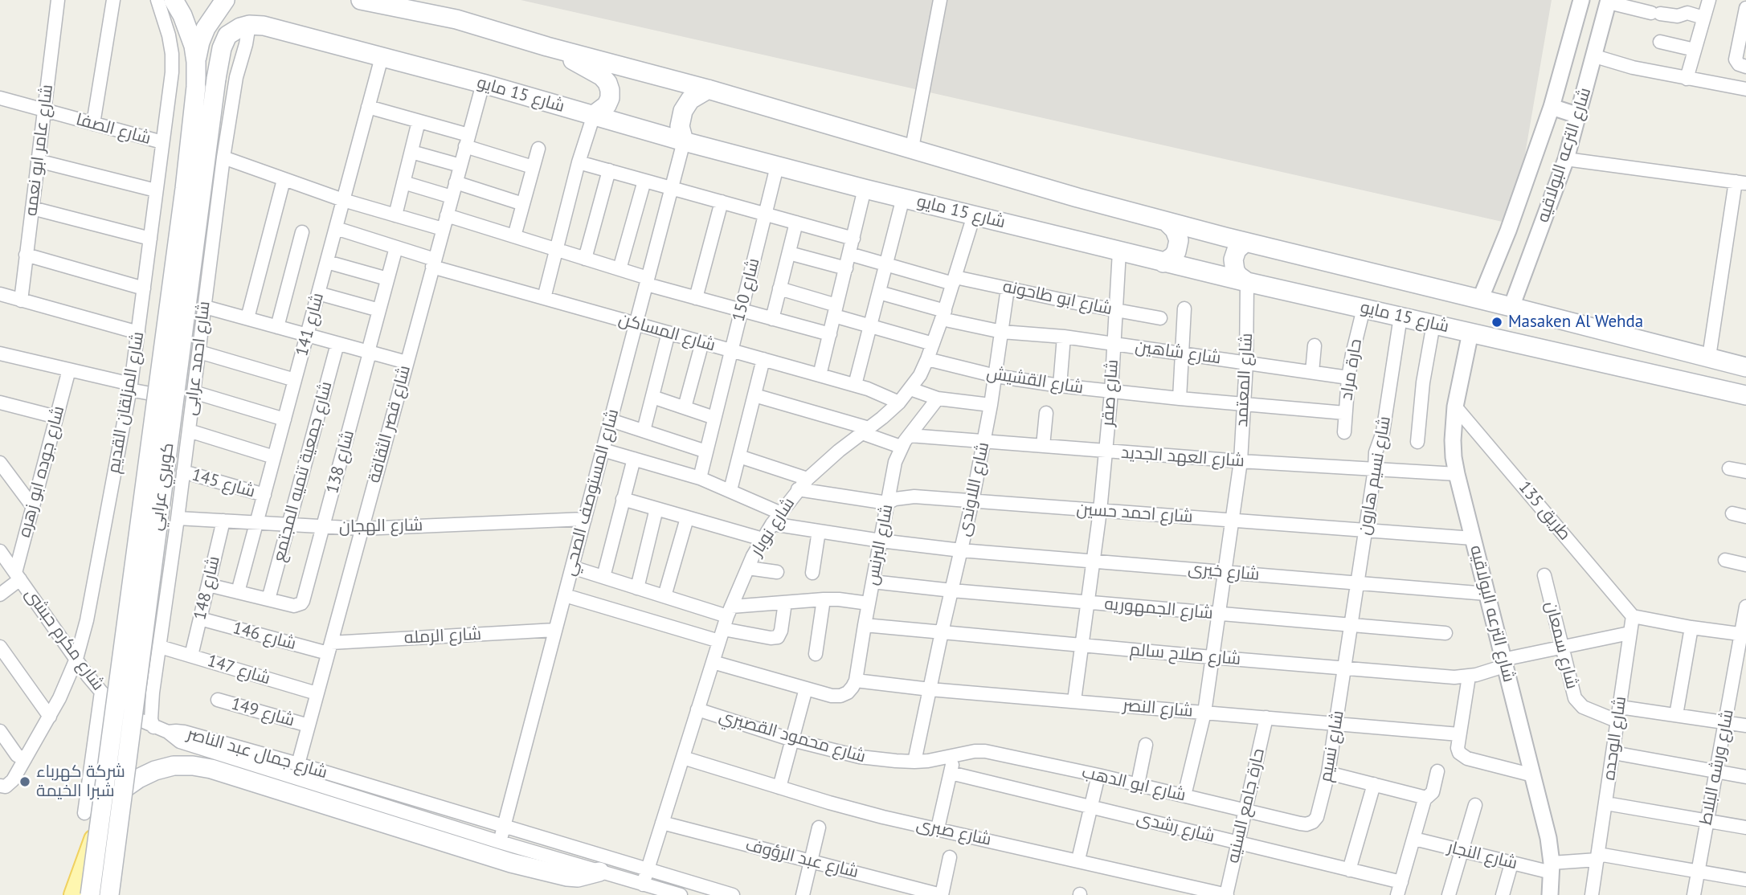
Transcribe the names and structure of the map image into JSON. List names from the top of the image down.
{
  "streets": {
    "main road": ["شارع 15 مايو", "كوبري عرابي"],
    "street": [
      "شارع الصفا",
      "شارع عامر ابو نعمه",
      "شارع الترعه البولاقيه",
      "شارع 150",
      "شارع ابو طاحونه",
      "شارع 141",
      "شارع المساكن",
      "شارع شاهين",
      "شارع احمد عرابى",
      "حارة مراد",
      "شارع المعتمد",
      "شارع القشيش",
      "شارع صقر",
      "شارع المزلقان القديم",
      "شارع قصر الثقافة",
      "شارع العهد الجديد",
      "شارع 138",
      "شارع جوده ابو زهره",
      "شارع جمعية تنميه المجتمع",
      "شارع نسيم هارون",
      "شارع 145",
      "شارع اللاوندى",
      "شارع المستوصف الصحي",
      "طريق 135",
      "شارع احمد حسين",
      "شارع الهجان",
      "شارع نوبار",
      "شارع البرنس",
      "شارع خيرى",
      "شارع 148",
      "شارع الجمهوريه",
      "شارع 146",
      "شارع الرمله",
      "شارع مكرم حبشى",
      "شارع سمعان",
      "شارع صلاح سالم",
      "شارع 147",
      "شارع النصر",
      "شارع 149",
      "شارع محمود القصيري",
      "شارع الوحده",
      "شارع نسيم",
      "شارع جمال عبد الناصر",
      "شارع ورشه البلاط",
      "شارع ابو الدهب",
      "حارة جامع السنيه",
      "شارع رشدى",
      "شارع صبرى",
      "شارع النجار",
      "شارع عبد الرؤوف"
    ]
  },
  "crossings": [
    ["شارع 15 مايو", "شارع الترعه البولاقيه"],
    ["شارع 15 مايو", "شارع 150"],
    ["شارع 15 مايو", "شارع 141"],
    ["شارع 15 مايو", "شارع احمد عرابى"],
    ["شارع 15 مايو", "حارة مراد"],
    ["شارع 15 مايو", "شارع المعتمد"],
    ["شارع 15 مايو", "شارع صقر"],
    ["شارع 15 مايو", "شارع قصر الثقافة"],
    ["شارع 15 مايو", "شارع نسيم هارون"],
    ["شارع 15 مايو", "كوبري عرابي"],
    ["شارع 15 مايو", "شارع المستوصف الصحي"],
    ["شارع 15 مايو", "شارع نوبار"],
    ["شارع الصفا", "شارع عامر ابو نعمه"],
    ["شارع الصفا", "شارع المزلقان القديم"],
    ["شارع الترعه البولاقيه", "شارع العهد الجديد"],
    ["شارع الترعه البولاقيه", "طريق 135"],
    ["شارع الترعه البولاقيه", "شارع احمد حسين"],
    ["شارع الترعه البولاقيه", "شارع خيرى"],
    ["شارع الترعه البولاقيه", "شارع صلاح سالم"],
    ["شارع الترعه البولاقيه", "شارع النجار"],
    ["شارع 150", "شارع المساكن"],
    ["شارع 150", "شارع خيرى"],
    ["شارع ابو طاحونه", "شارع صقر"],
    ["شارع ابو طاحونه", "شارع اللاوندى"],
    ["شارع ابو طاحونه", "شارع نوبار"],
    ["شارع 141", "شارع المساكن"],
    ["شارع 141", "شارع 145"],
    ["شارع 141", "شارع الهجان"],
    ["شارع المساكن", "شارع قصر الثقافة"],
    ["شارع المساكن", "شارع 138"],
    ["شارع المساكن", "شارع المستوصف الصحي"],
    ["شارع المساكن", "شارع نوبار"],
    ["شارع شاهين", "حارة مراد"],
    ["شارع شاهين", "شارع المعتمد"],
    ["شارع شاهين", "شارع صقر"],
    ["شارع شاهين", "شارع اللاوندى"],
    ["شارع شاهين", "شارع نوبار"],
    ["شارع احمد عرابى", "شارع 145"],
    ["شارع احمد عرابى", "كوبري عرابي"],
    ["شارع احمد عرابى", "شارع الهجان"],
    ["شارع احمد عرابى", "شارع مكرم حبشى"],
    ["شارع احمد عرابى", "شارع 147"],
    ["حارة مراد", "شارع القشيش"],
    ["شارع المعتمد", "شارع القشيش"],
    ["شارع المعتمد", "شارع العهد الجديد"],
    ["شارع المعتمد", "شارع احمد حسين"],
    ["شارع المعتمد", "شارع خيرى"],
    ["شارع المعتمد", "شارع الجمهوريه"],
    ["شارع المعتمد", "شارع صلاح سالم"],
    ["شارع المعتمد", "شارع النصر"],
    ["شارع المعتمد", "شارع ابو الدهب"],
    ["شارع القشيش", "شارع صقر"],
    ["شارع القشيش", "شارع اللاوندى"],
    ["شارع القشيش", "شارع نوبار"],
    ["شارع صقر", "شارع العهد الجديد"],
    ["شارع صقر", "شارع احمد حسين"],
    ["شارع صقر", "شارع خيرى"],
    ["شارع صقر", "شارع الجمهوريه"],
    ["شارع صقر", "شارع صلاح سالم"],
    ["شارع صقر", "شارع النصر"],
    ["شارع المزلقان القديم", "شارع مكرم حبشى"],
    ["شارع قصر الثقافة", "شارع الهجان"],
    ["شارع قصر الثقافة", "شارع 146"],
    ["شارع قصر الثقافة", "شارع الرمله"],
    ["شارع قصر الثقافة", "شارع 147"],
    ["شارع قصر الثقافة", "شارع 149"],
    ["شارع قصر الثقافة", "شارع جمال عبد الناصر"],
    ["شارع العهد الجديد", "شارع نسيم هارون"],
    ["شارع العهد الجديد", "شارع اللاوندى"],
    ["شارع العهد الجديد", "شارع البرنس"],
    ["شارع 138", "شارع جمعية تنميه المجتمع"],
    ["شارع 138", "شارع الهجان"],
    ["شارع جوده ابو زهره", "شارع مكرم حبشى"],
    ["شارع جمعية تنميه المجتمع", "شارع الهجان"],
    ["شارع نسيم هارون", "شارع احمد حسين"],
    ["شارع نسيم هارون", "شارع خيرى"],
    ["شارع نسيم هارون", "شارع الجمهوريه"],
    ["شارع نسيم هارون", "شارع صلاح سالم"],
    ["شارع نسيم هارون", "شارع نسيم"],
    ["شارع اللاوندى", "شارع احمد حسين"],
    ["شارع اللاوندى", "شارع خيرى"],
    ["شارع اللاوندى", "شارع الجمهوريه"],
    ["شارع اللاوندى", "شارع صلاح سالم"],
    ["شارع اللاوندى", "شارع النصر"],
    ["شارع اللاوندى", "شارع محمود القصيري"],
    ["شارع المستوصف الصحي", "شارع الهجان"],
    ["شارع المستوصف الصحي", "شارع خيرى"],
    ["شارع المستوصف الصحي", "شارع الرمله"],
    ["شارع المستوصف الصحي", "شارع جمال عبد الناصر"],
    ["طريق 135", "شارع الوحده"],
    ["شارع احمد حسين", "شارع نوبار"],
    ["شارع احمد حسين", "شارع البرنس"],
    ["شارع الهجان", "شارع 148"],
    ["شارع نوبار", "شارع خيرى"],
    ["شارع نوبار", "شارع محمود القصيري"],
    ["شارع نوبار", "شارع جمال عبد الناصر"],
    ["شارع نوبار", "شارع صبرى"],
    ["شارع نوبار", "شارع عبد الرؤوف"],
    ["شارع البرنس", "شارع خيرى"],
    ["شارع البرنس", "شارع الجمهوريه"],
    ["شارع البرنس", "شارع صلاح سالم"],
    ["شارع البرنس", "شارع النصر"],
    ["شارع 148", "شارع 146"],
    ["شارع 148", "شارع 147"],
    ["شارع 146", "شارع الرمله"],
    ["شارع مكرم حبشى", "شارع جمال عبد الناصر"],
    ["شارع سمعان", "شارع صلاح سالم"],
    ["شارع سمعان", "شارع الوحده"],
    ["شارع صلاح سالم", "شارع الوحده"],
    ["شارع صلاح سالم", "شارع نسيم"],
    ["شارع النصر", "شارع نسيم"],
    ["شارع النصر", "حارة جامع السنيه"],
    ["شارع محمود القصيري", "شارع ابو الدهب"],
    ["شارع الوحده", "شارع النجار"],
    ["شارع نسيم", "شارع ابو الدهب"],
    ["شارع ورشه البلاط", "شارع النجار"],
    ["شارع ابو الدهب", "حارة جامع السنيه"],
    ["حارة جامع السنيه", "شارع رشدى"],
    ["حارة جامع السنيه", "شارع صبرى"]
  ],
  "places": ["Masaken Al Wehda", "شركة كهرباء شبرا الخيمة"]
}
